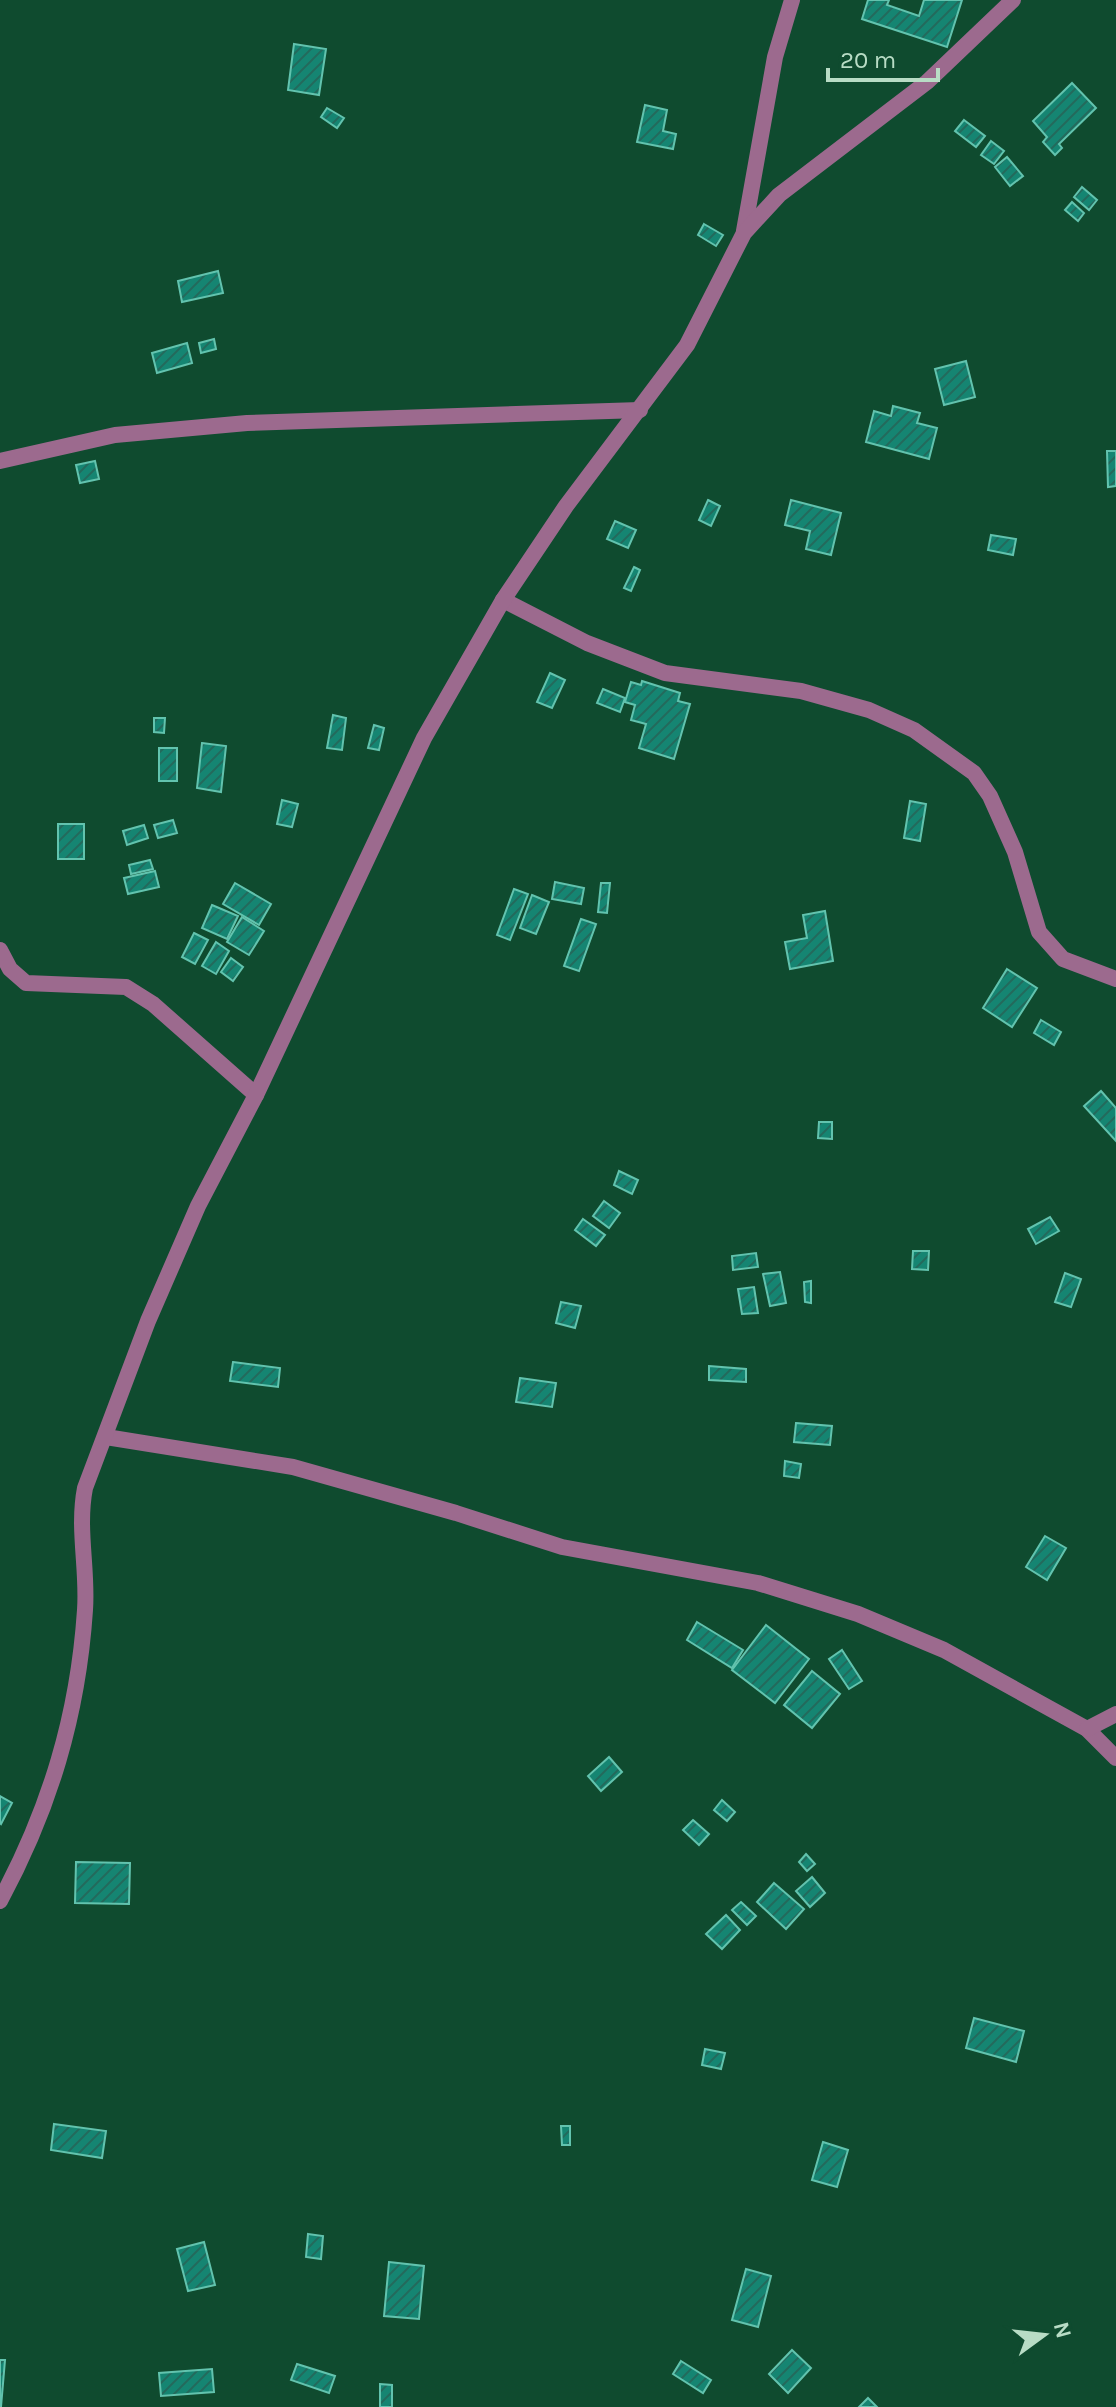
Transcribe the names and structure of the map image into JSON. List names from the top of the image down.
{
  "scale_bar": "20 m",
  "north": "right"
}
